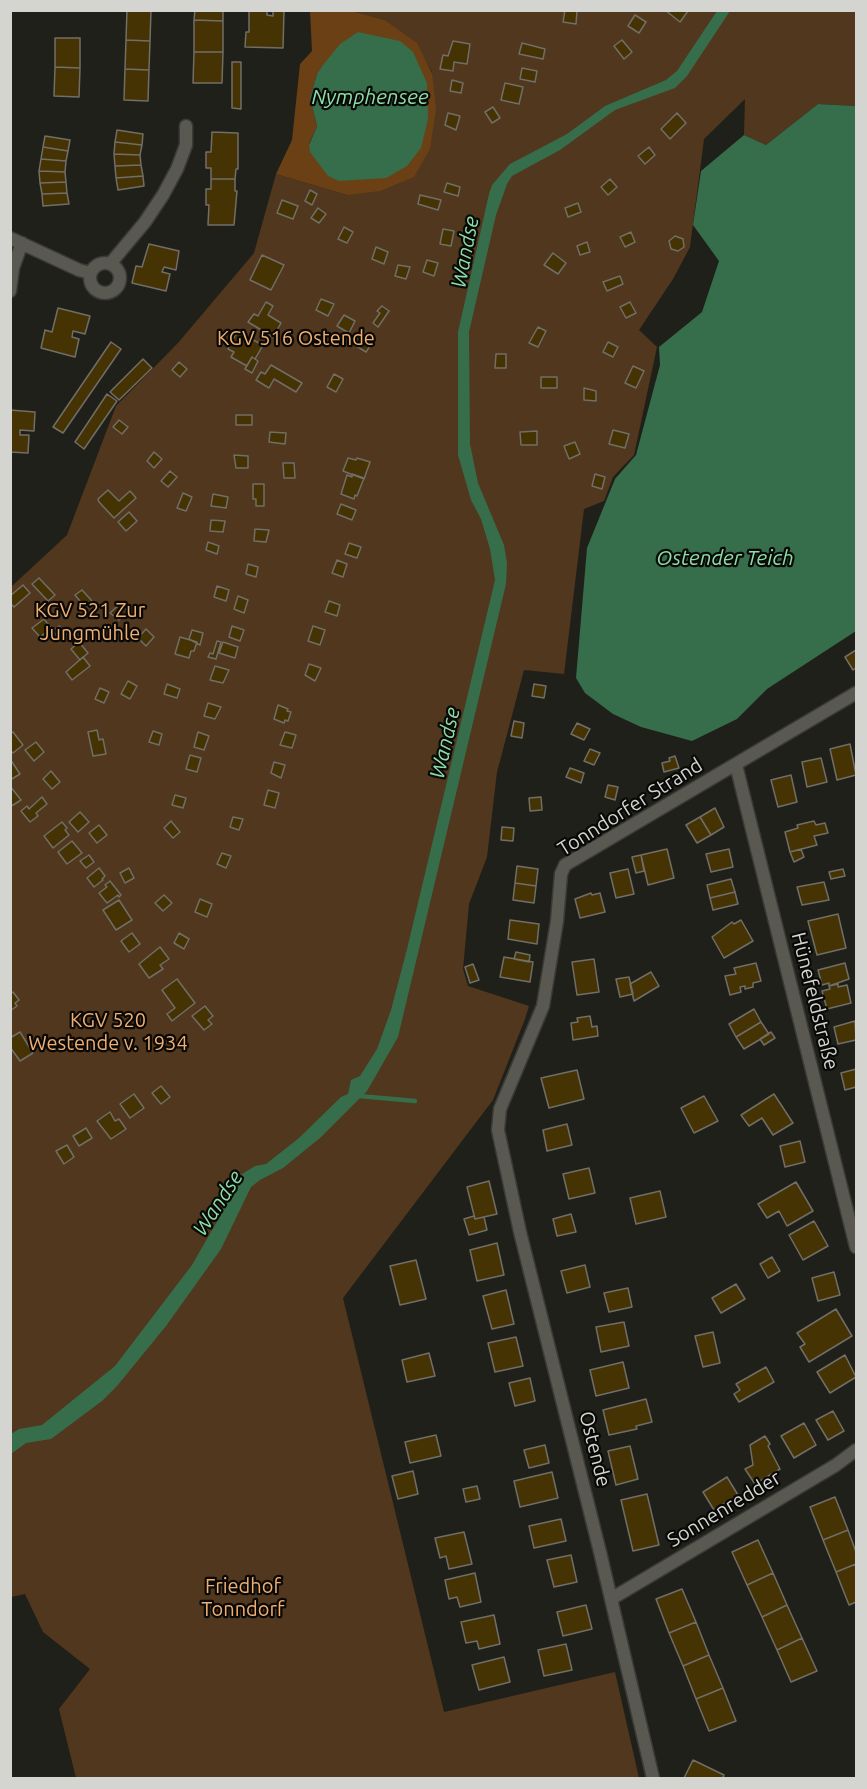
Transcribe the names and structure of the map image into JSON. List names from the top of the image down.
{
  "streets": {
    "street": [
      "Tonndorfer Strand",
      "Hünefeldstraße",
      "Ostende",
      "Sonnenredder"
    ]
  },
  "crossings": [
    ["Tonndorfer Strand", "Hünefeldstraße"],
    ["Tonndorfer Strand", "Ostende"],
    ["Ostende", "Sonnenredder"]
  ],
  "water": ["Nymphensee", "Wandse", "Ostender Teich"],
  "parks": [
    "KGV 516 Ostende",
    "KGV 521 Zur Jungmühle",
    "KGV 520 Westende v. 1934",
    "Friedhof Tonndorf"
  ]
}
